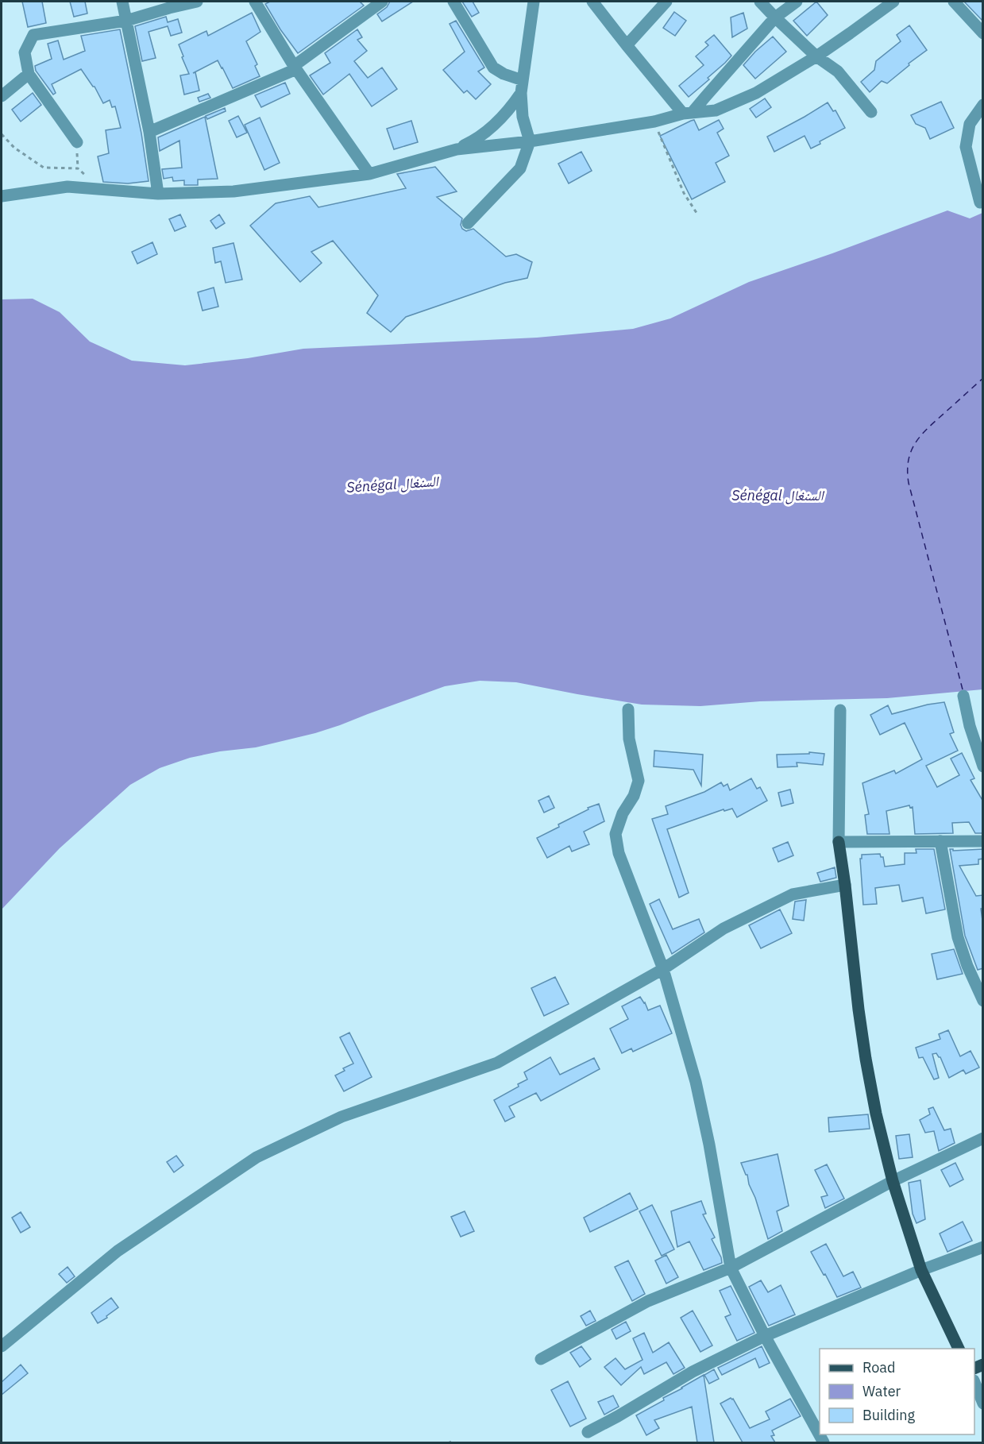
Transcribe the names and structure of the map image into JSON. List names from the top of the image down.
{
  "water": ["Sénégal السنغال"],
  "legend": ["Road", "Water", "Building"]
}
